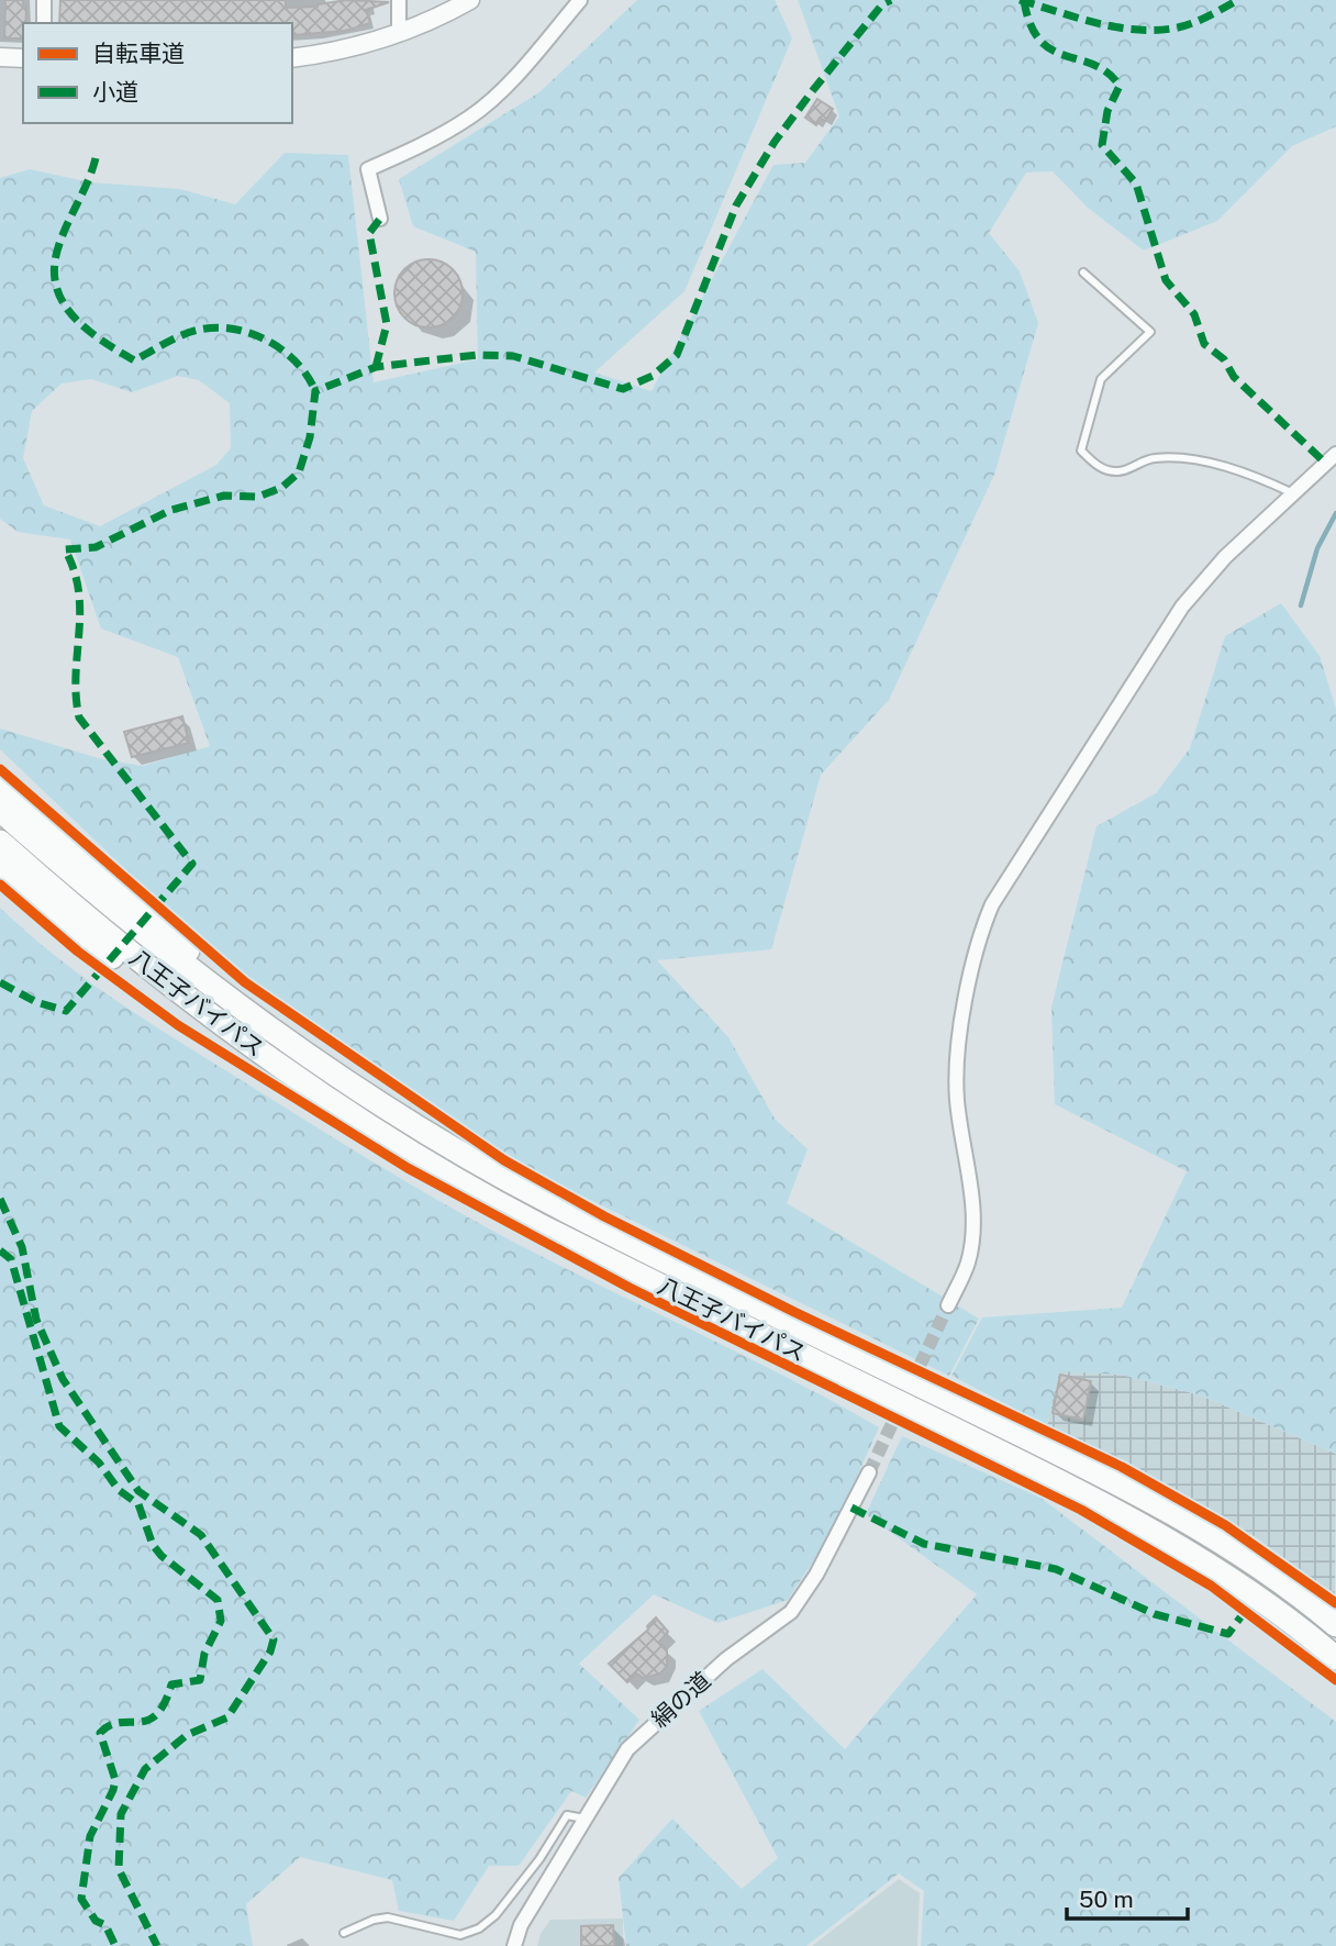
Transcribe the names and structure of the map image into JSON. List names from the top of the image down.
{
  "streets": {
    "highway": ["八王子バイパス"],
    "street": ["絹の道"]
  },
  "legend": ["自転車道", "小道"],
  "scale_bar": "50 m"
}
